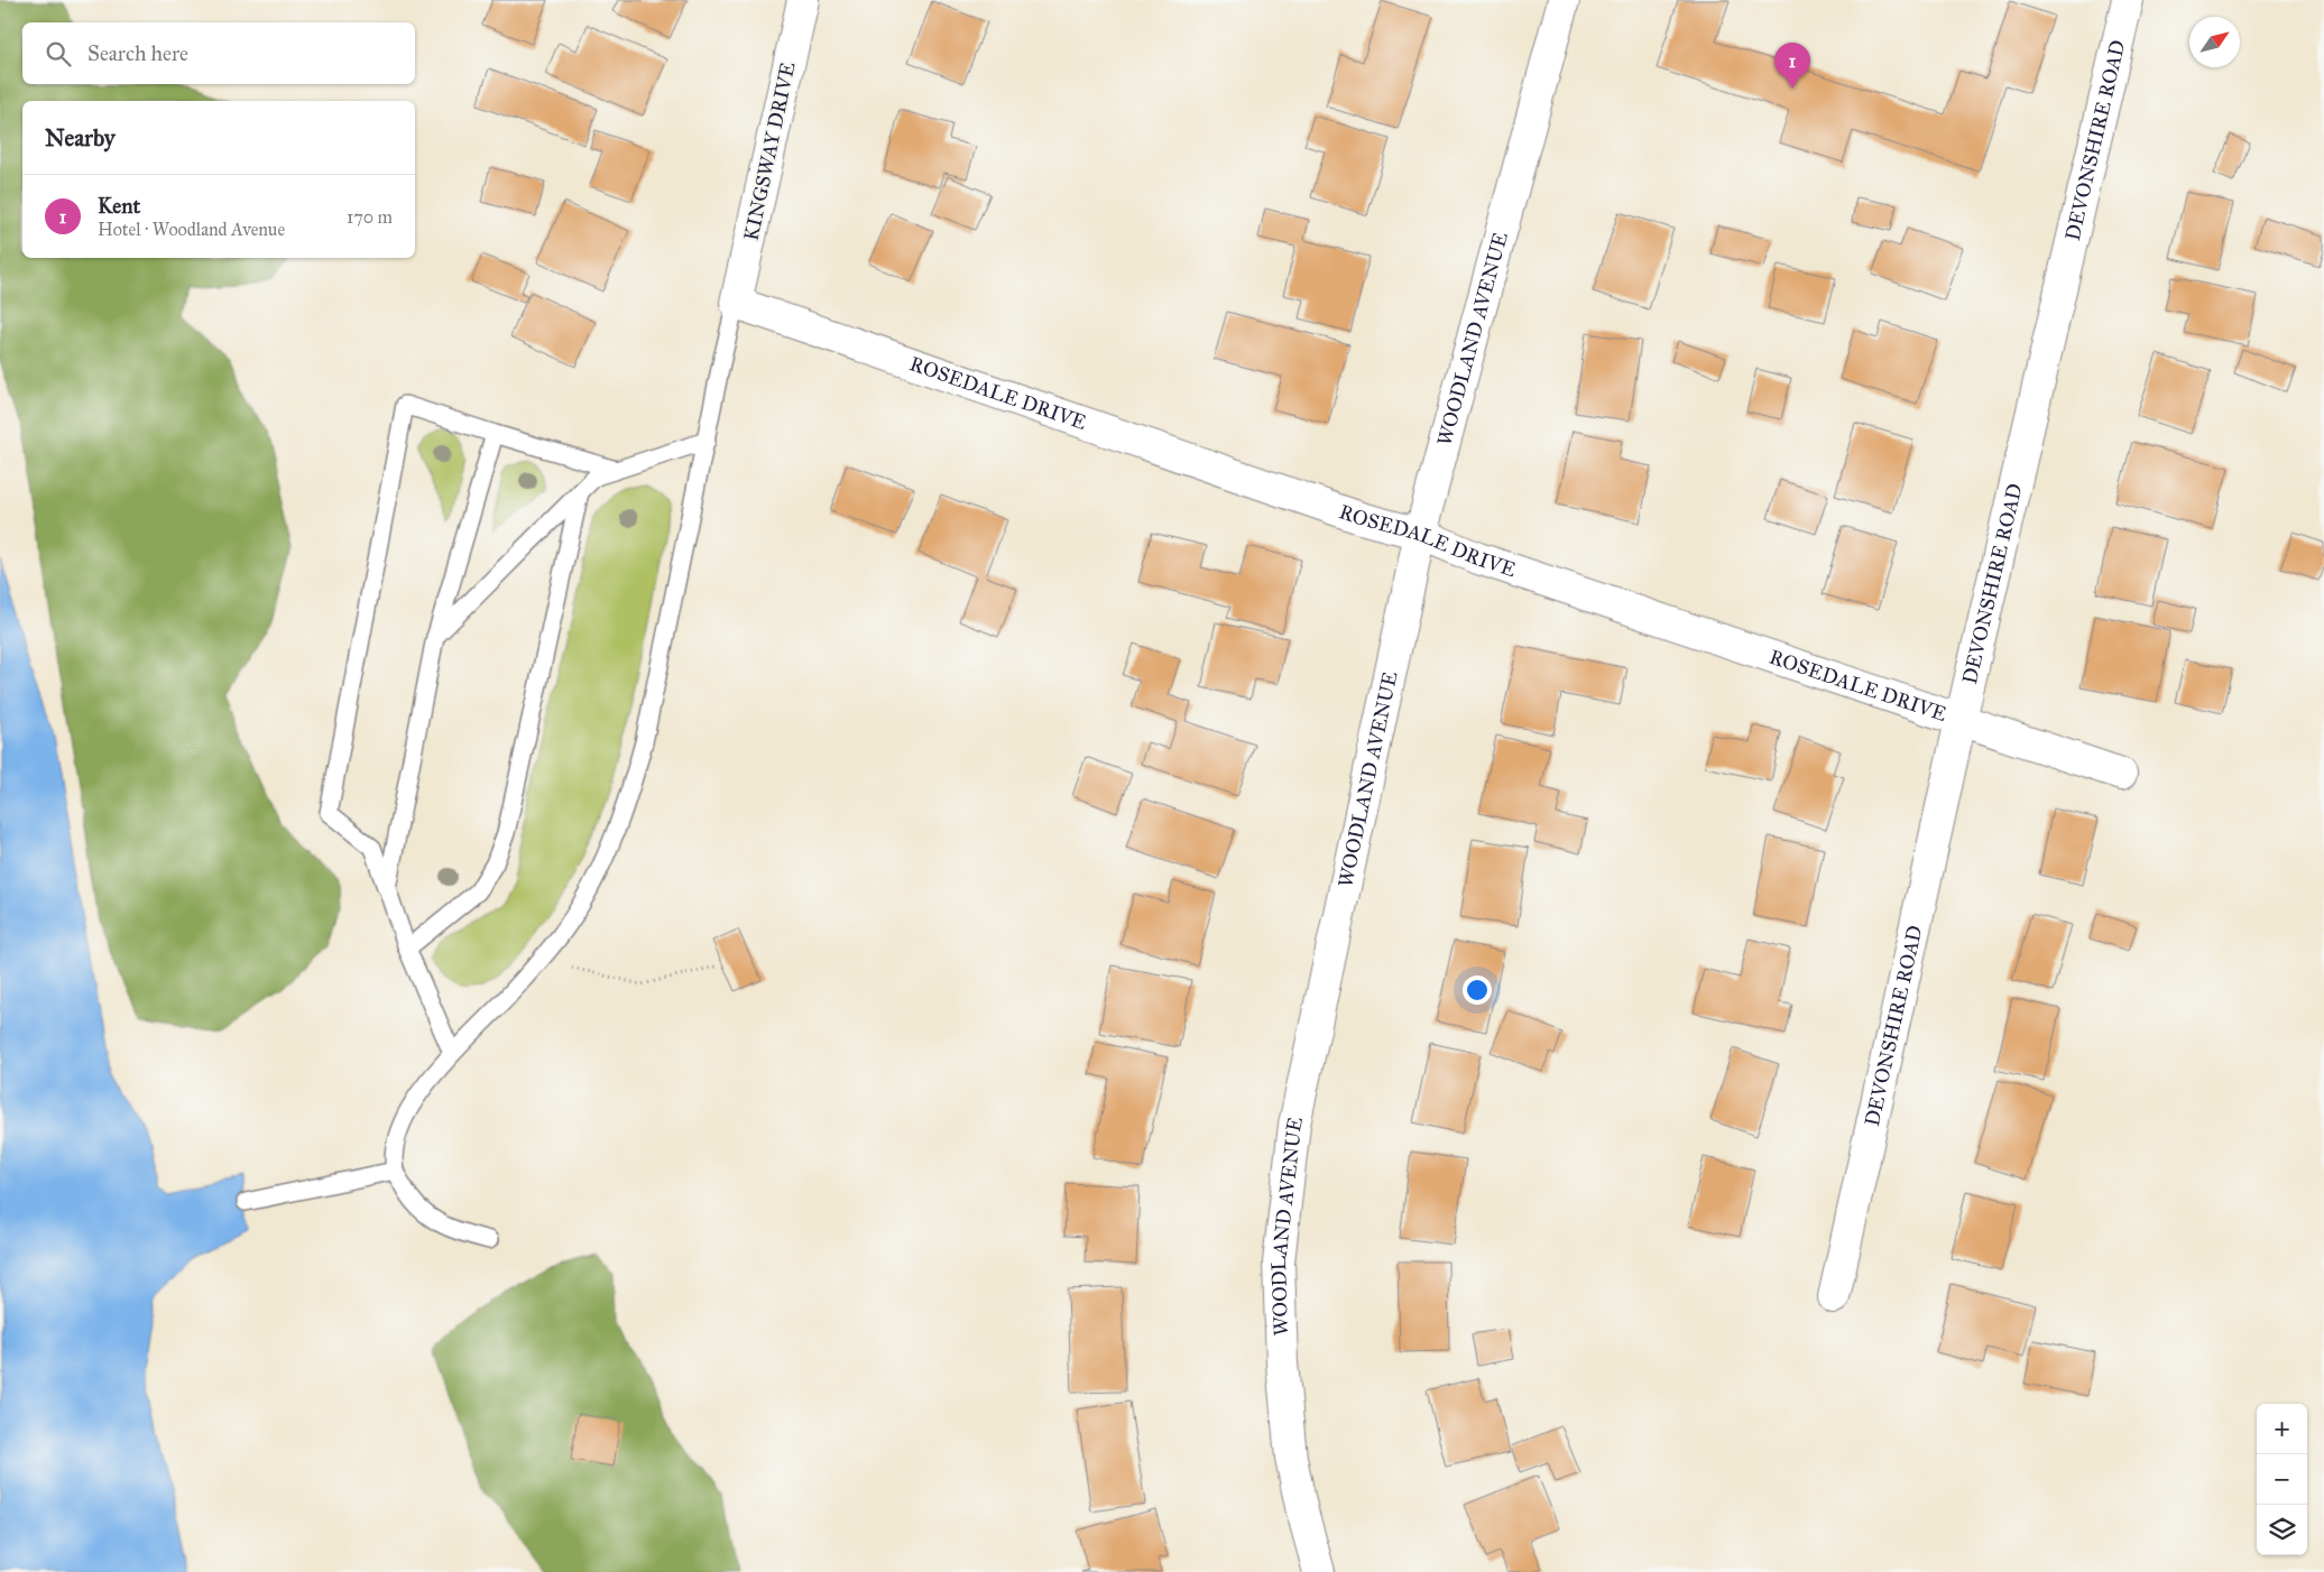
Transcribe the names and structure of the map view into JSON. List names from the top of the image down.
{
  "streets": {
    "street": [
      "DEVONSHIRE ROAD",
      "KINGSWAY DRIVE",
      "WOODLAND AVENUE",
      "ROSEDALE DRIVE"
    ]
  },
  "crossings": [
    ["DEVONSHIRE ROAD", "ROSEDALE DRIVE"],
    ["KINGSWAY DRIVE", "ROSEDALE DRIVE"],
    ["WOODLAND AVENUE", "ROSEDALE DRIVE"]
  ],
  "north": "top right",
  "page": {
    "search": "Search here",
    "pins": "1",
    "heading": "Nearby",
    "list": [
      {
        "mark": "1",
        "name": "Kent",
        "note": "Hotel · Woodland Avenue",
        "value": "170 m"
      }
    ],
    "map_buttons": ["+", "−"]
  }
}
